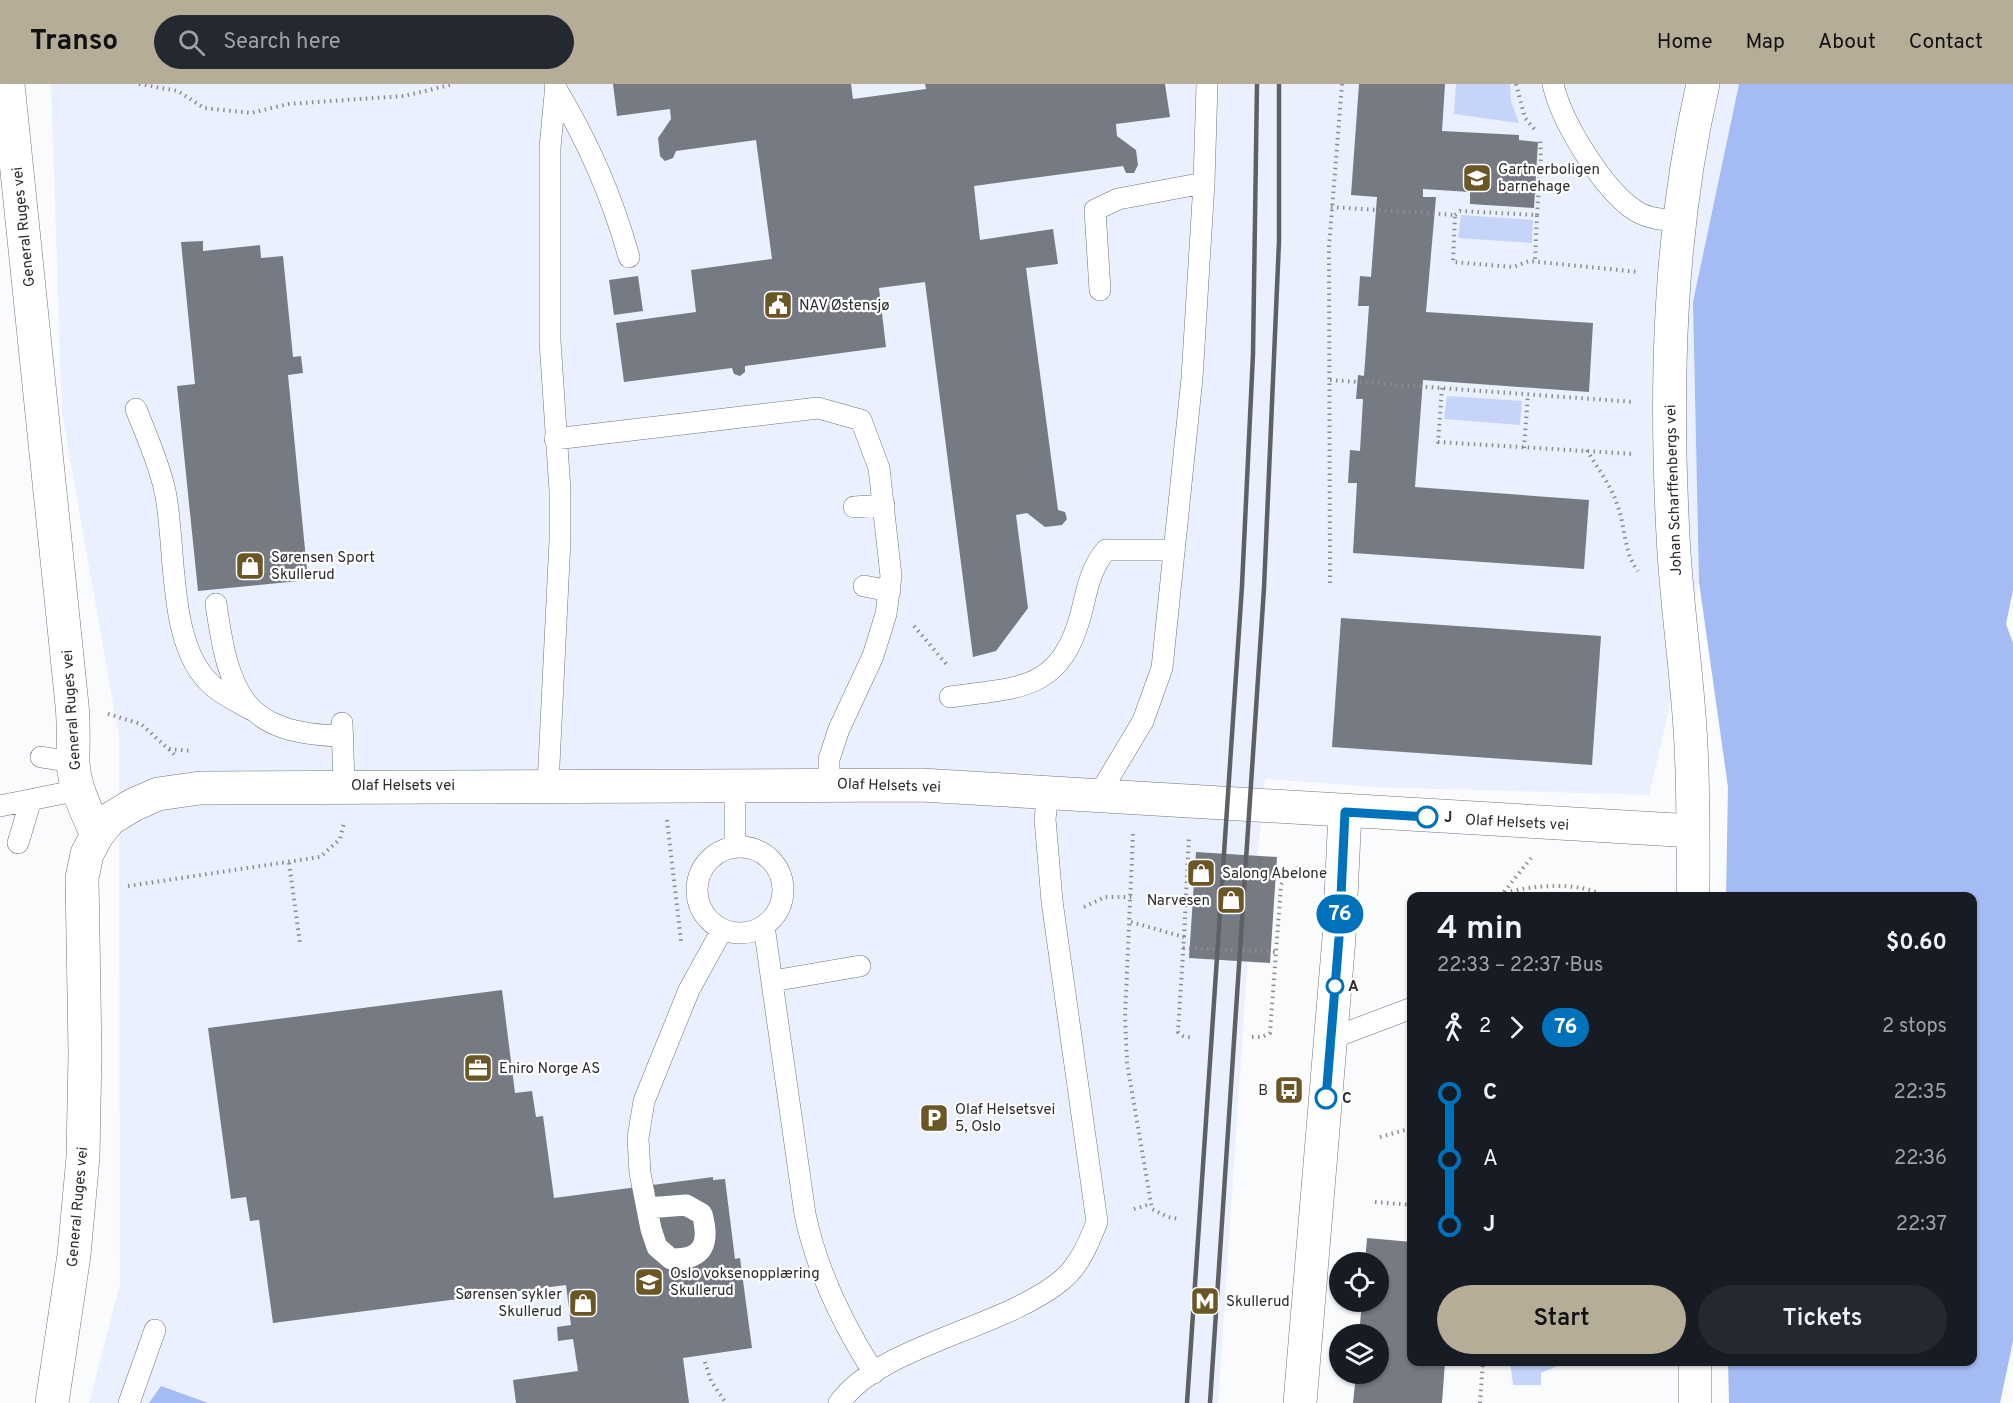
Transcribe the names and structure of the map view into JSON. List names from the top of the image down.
{
  "streets": {
    "street": ["General Ruges vei", "Johan Scharffenbergs vei", "Olaf Helsets vei"]
  },
  "crossings": [
    ["General Ruges vei", "Olaf Helsets vei"],
    ["Johan Scharffenbergs vei", "Olaf Helsets vei"]
  ],
  "places": {
    "school or university": ["Gartnerboligen barnehage", "Oslo voksenopplæring Skullerud"],
    "public building": ["NAV Østensjø"],
    "shop": [
      "Sørensen Sport Skullerud",
      "Salong Abelone",
      "Narvesen",
      "Sørensen sykler Skullerud"
    ],
    "other": ["J", "A", "C"],
    "office": ["Eniro Norge AS"],
    "bus stop": ["B"],
    "parking": ["Olaf Helsetsvei 5, Oslo"],
    "metro station": ["Skullerud"]
  },
  "lines": ["bus line 76"],
  "page": {
    "header": "Transo",
    "search": "Search here",
    "nav": [
      "Home",
      "Map",
      "About",
      "Contact"
    ],
    "on_map": "76",
    "heading": ["4 min", "22:33 – 22:37 · Bus", "$0.60"],
    "legs": ["2", "76", "2 stops"],
    "list": [
      {
        "name": "C",
        "value": "22:35"
      },
      {
        "name": "A",
        "value": "22:36"
      },
      {
        "name": "J",
        "value": "22:37"
      }
    ],
    "buttons": ["Start", "Tickets"]
  }
}
